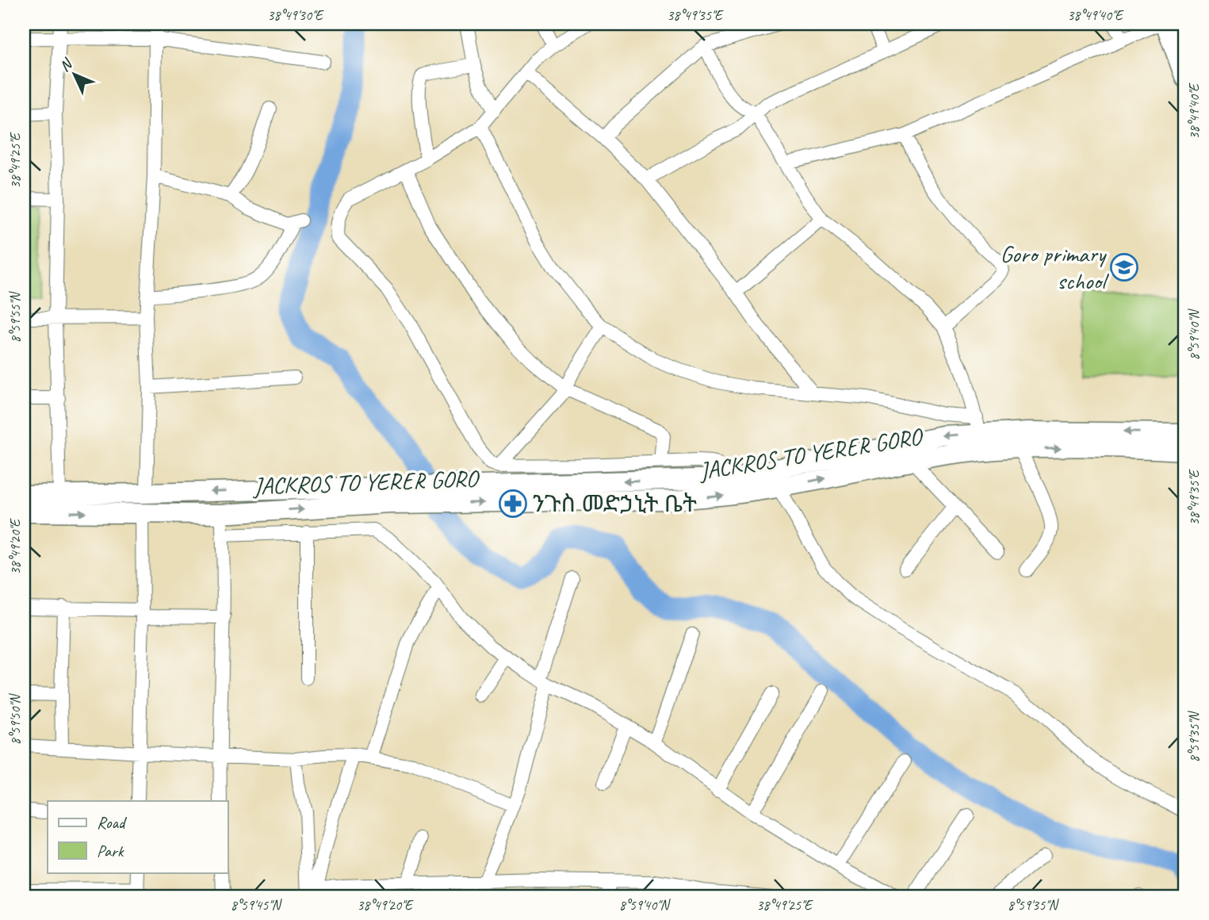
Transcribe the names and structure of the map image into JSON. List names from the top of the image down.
{
  "streets": {
    "main road": ["JACKROS TO YERER GORO"]
  },
  "places": {
    "school or university": ["Goro primary school"],
    "pharmacy": ["ንጉስ መድኃኒት ቤት"]
  },
  "legend": ["Road", "Park"],
  "north": "top left",
  "coordinates": [
    "38°49'30\"E",
    "38°49'35\"E",
    "38°49'40\"E",
    "38°49'25\"E",
    "8°59'55\"N",
    "8°59'40\"N",
    "38°49'20\"E",
    "8°59'50\"N",
    "8°59'35\"N",
    "8°59'45\"N"
  ]
}
